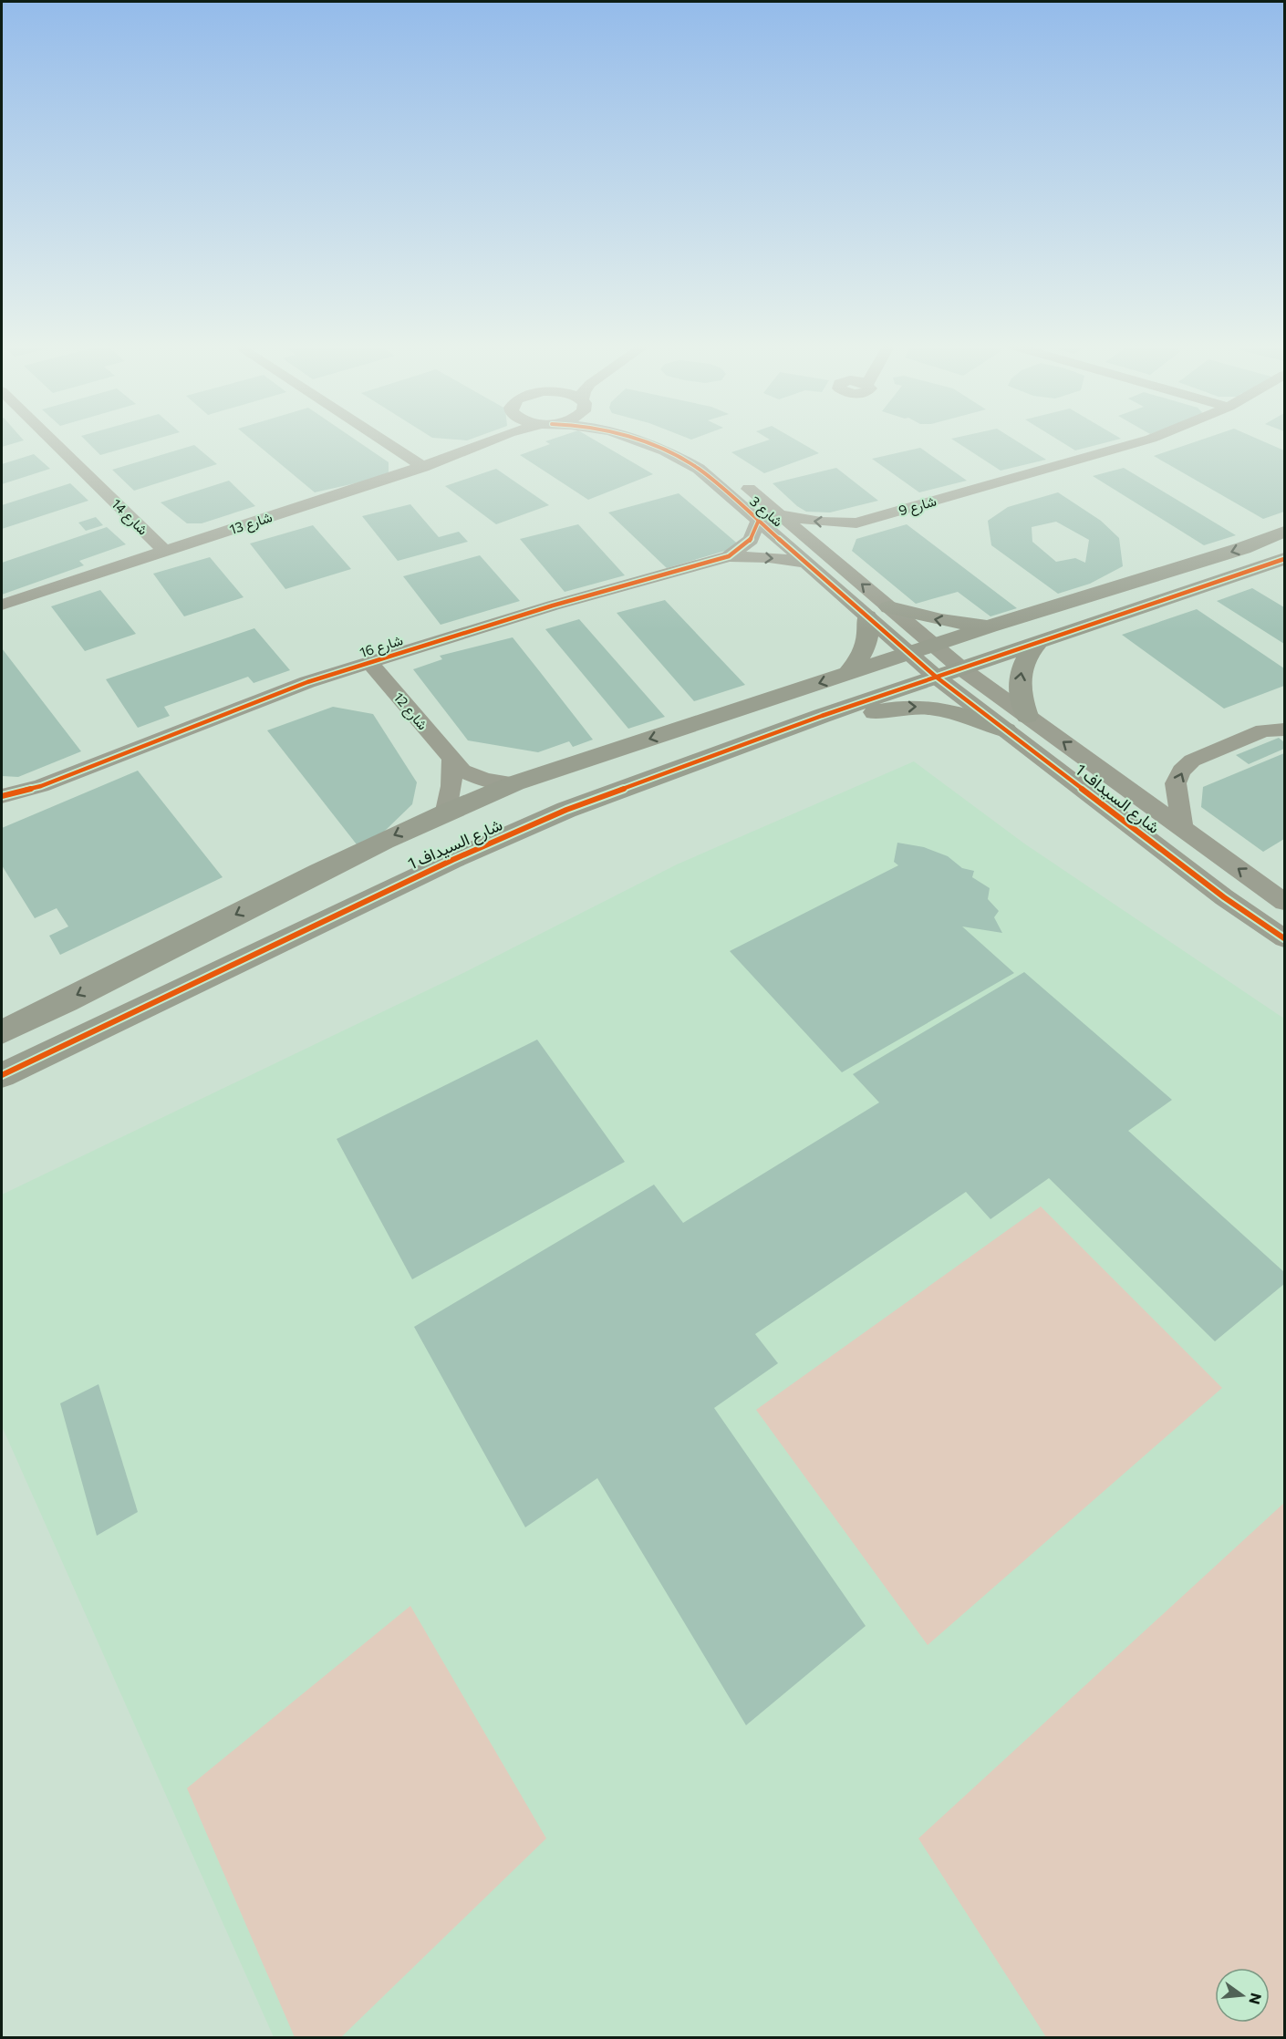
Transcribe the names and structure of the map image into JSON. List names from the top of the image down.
{
  "streets": {
    "street": [
      "شارع 9",
      "شارع 3",
      "شارع 14",
      "شارع 13",
      "شارع 16",
      "شارع 12",
      "شارع السيداف 1"
    ]
  },
  "crossings": [
    ["شارع 3", "شارع 16"],
    ["شارع 3", "شارع السيداف 1"],
    ["شارع 14", "شارع 13"],
    ["شارع 16", "شارع 12"],
    ["شارع 12", "شارع السيداف 1"]
  ],
  "north": "right"
}
